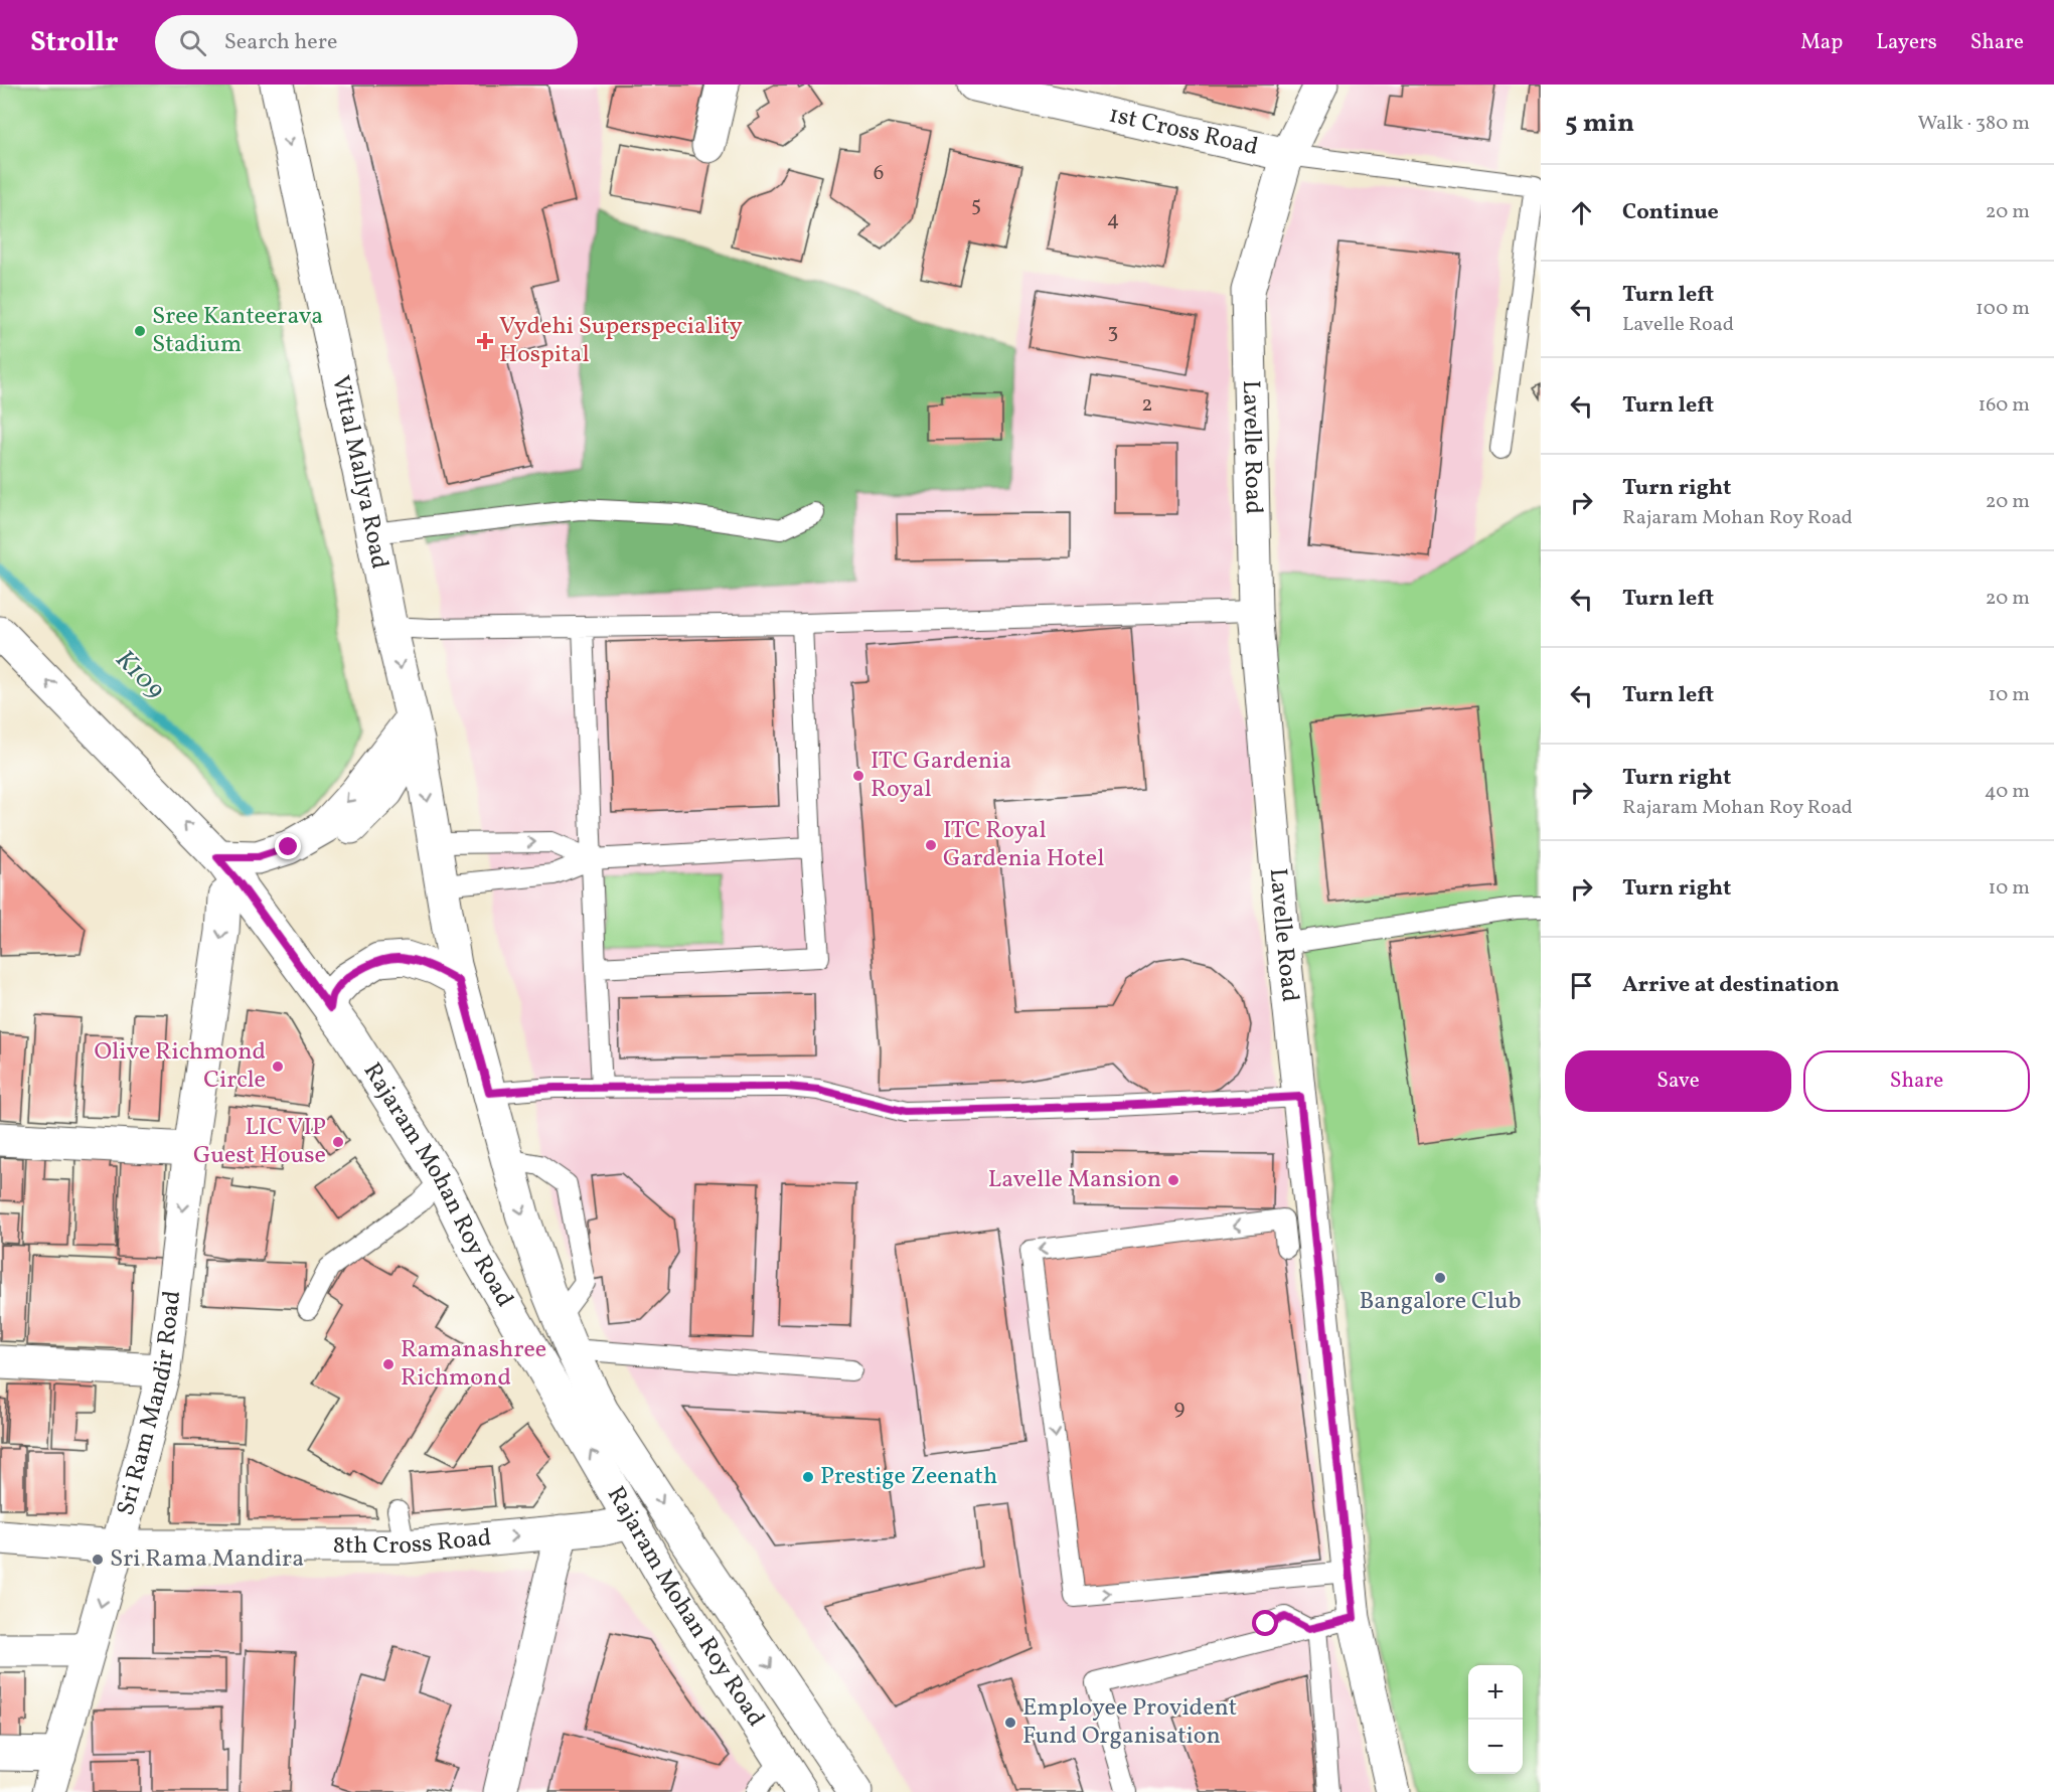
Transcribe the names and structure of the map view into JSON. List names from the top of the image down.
{
  "streets": {
    "street": [
      "1st Cross Road",
      "Lavelle Road",
      "Vittal Mallya Road",
      "Rajaram Mohan Roy Road",
      "Sri Ram Mandir Road",
      "8th Cross Road"
    ]
  },
  "crossings": [
    ["1st Cross Road", "Lavelle Road"],
    ["Vittal Mallya Road", "Rajaram Mohan Roy Road"],
    ["Rajaram Mohan Roy Road", "Sri Ram Mandir Road"],
    ["Rajaram Mohan Roy Road", "8th Cross Road"],
    ["Sri Ram Mandir Road", "8th Cross Road"]
  ],
  "one_way": ["Vittal Mallya Road", "Sri Ram Mandir Road"],
  "water": ["K109"],
  "places": {
    "other": [
      "Sree Kanteerava Stadium",
      "ITC Gardenia Royal",
      "ITC Royal Gardenia Hotel",
      "Olive Richmond Circle",
      "LIC VIP Guest House",
      "Lavelle Mansion",
      "Bangalore Club",
      "Ramanashree Richmond",
      "Prestige Zeenath",
      "Sri Rama Mandira",
      "Employee Provident Fund Organisation"
    ],
    "health": ["Vydehi Superspeciality Hospital"]
  },
  "house_numbers": [
    "6",
    "5",
    "4",
    "3",
    "2",
    "9"
  ],
  "page": {
    "header": "Strollr",
    "search": "Search here",
    "nav": ["Map", "Layers", "Share"],
    "heading": ["5 min", "Walk · 380 m"],
    "list": [
      ["Continue", "20 m"],
      ["Turn left", "Lavelle Road", "100 m"],
      ["Turn left", "160 m"],
      ["Turn right", "Rajaram Mohan Roy Road", "20 m"],
      ["Turn left", "20 m"],
      ["Turn left", "10 m"],
      ["Turn right", "Rajaram Mohan Roy Road", "40 m"],
      ["Turn right", "10 m"],
      "Arrive at destination"
    ],
    "buttons": ["Save", "Share"],
    "map_buttons": ["+", "−"]
  }
}
